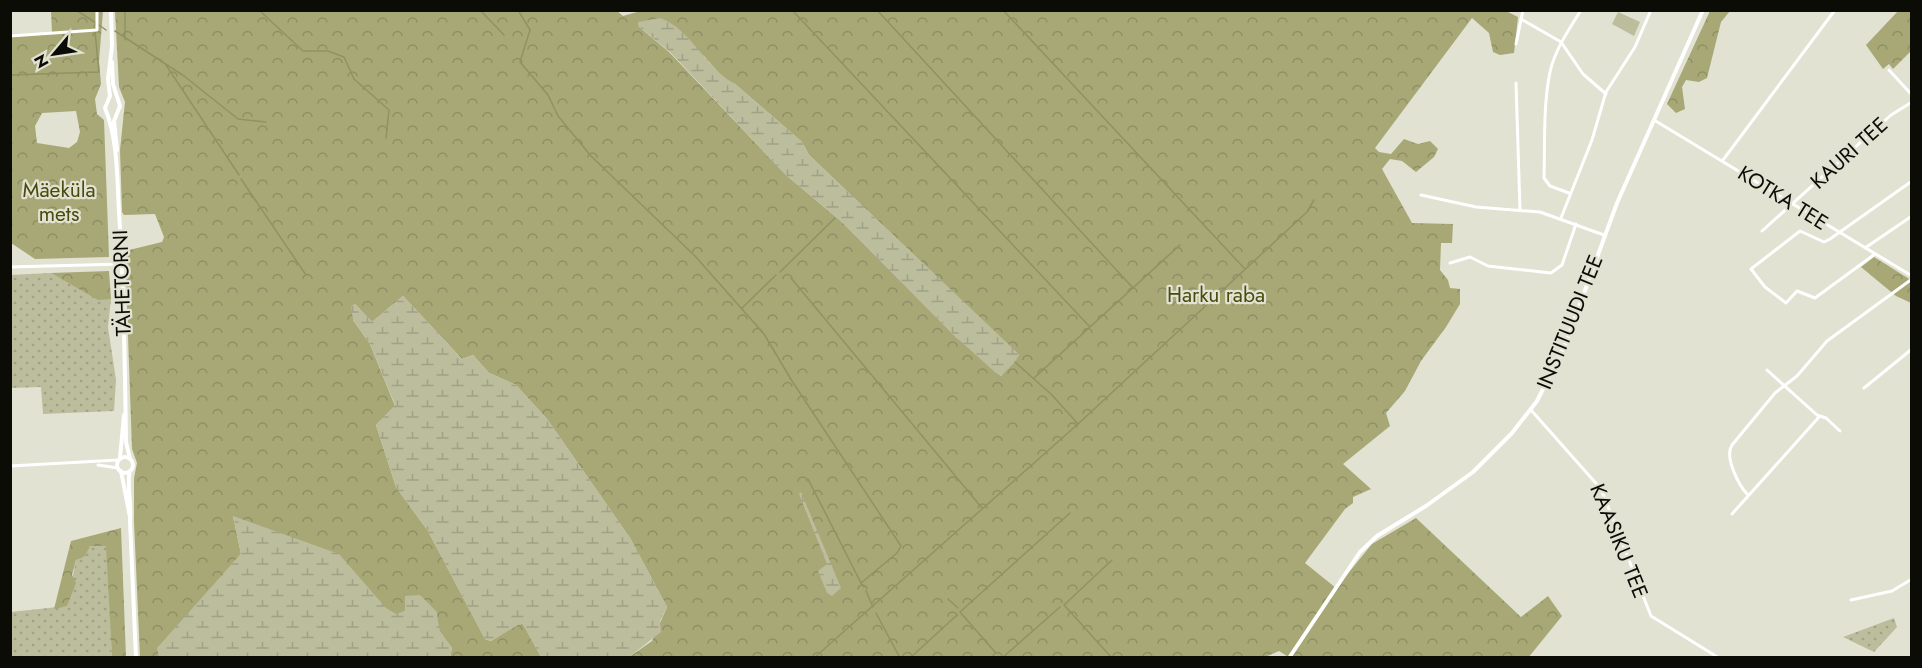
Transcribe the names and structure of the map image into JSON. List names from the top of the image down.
{
  "streets": {
    "street": [
      "KAURI TEE",
      "KOTKA TEE",
      "TÄHETORNI",
      "INSTITUUDI TEE",
      "KAASIKU TEE"
    ]
  },
  "crossings": [
    ["KAURI TEE", "KOTKA TEE"],
    ["KOTKA TEE", "INSTITUUDI TEE"],
    ["INSTITUUDI TEE", "KAASIKU TEE"]
  ],
  "parks": ["Mäeküla mets", "Harku raba"],
  "north": "bottom left"
}
